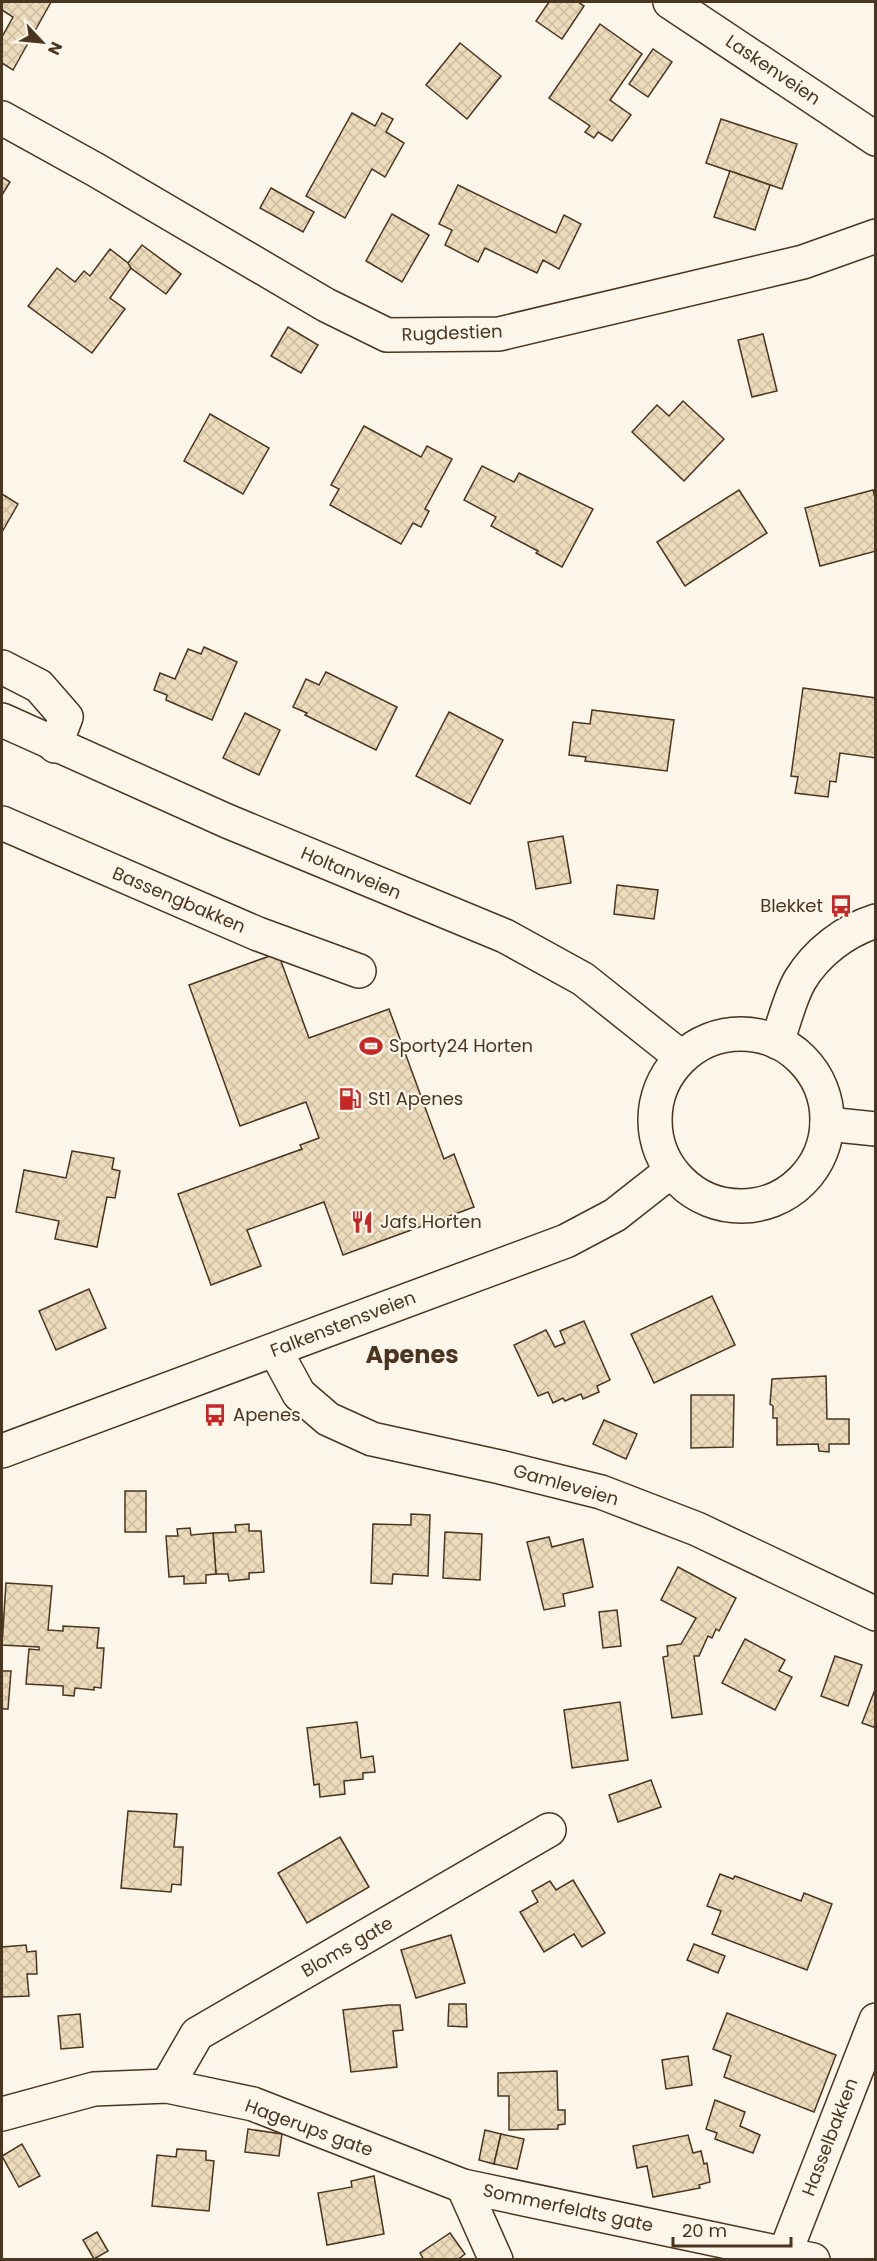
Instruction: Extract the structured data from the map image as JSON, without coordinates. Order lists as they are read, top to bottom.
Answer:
{
  "streets": {
    "street": [
      "Laskenveien",
      "Rugdestien",
      "Holtanveien",
      "Bassengbakken",
      "Falkenstensveien",
      "Gamleveien",
      "Bloms gate",
      "Hagerups gate",
      "Hasselbakken",
      "Sommerfeldts gate"
    ]
  },
  "crossings": [
    ["Holtanveien", "Falkenstensveien"],
    ["Falkenstensveien", "Gamleveien"],
    ["Bloms gate", "Hagerups gate"],
    ["Hagerups gate", "Sommerfeldts gate"],
    ["Hasselbakken", "Sommerfeldts gate"]
  ],
  "districts": ["Apenes"],
  "places": {
    "bus stop": ["Blekket", "Apenes"],
    "sports": ["Sporty24 Horten"],
    "fuel station": ["St1 Apenes"],
    "restaurant": ["Jafs Horten"]
  },
  "scale_bar": "20 m",
  "north": "bottom right"
}
